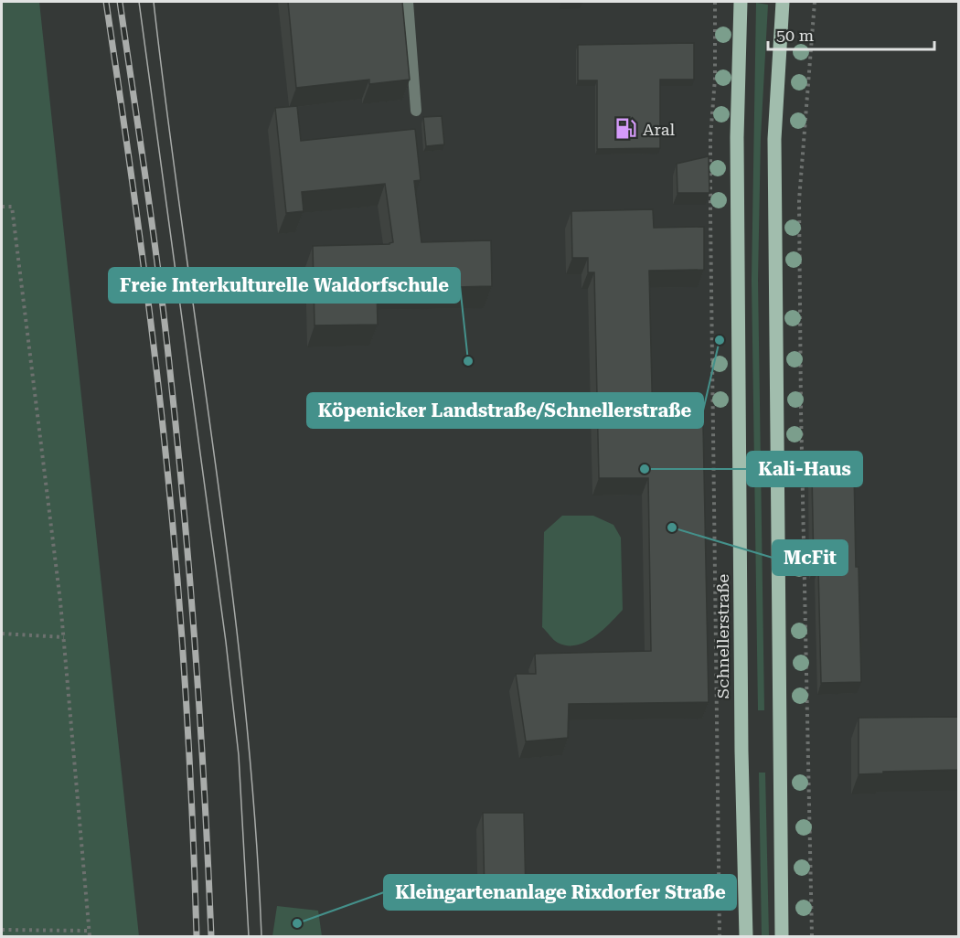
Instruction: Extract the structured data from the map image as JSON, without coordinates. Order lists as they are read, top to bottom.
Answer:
{
  "streets": {
    "main road": ["Schnellerstraße"]
  },
  "places": {
    "fuel station": ["Aral"],
    "other": [
      "Köpenicker Landstraße/Schnellerstraße",
      "Freie Interkulturelle Waldorfschule",
      "Kali-Haus",
      "McFit",
      "Kleingartenanlage Rixdorfer Straße"
    ]
  },
  "scale_bar": "50 m"
}
